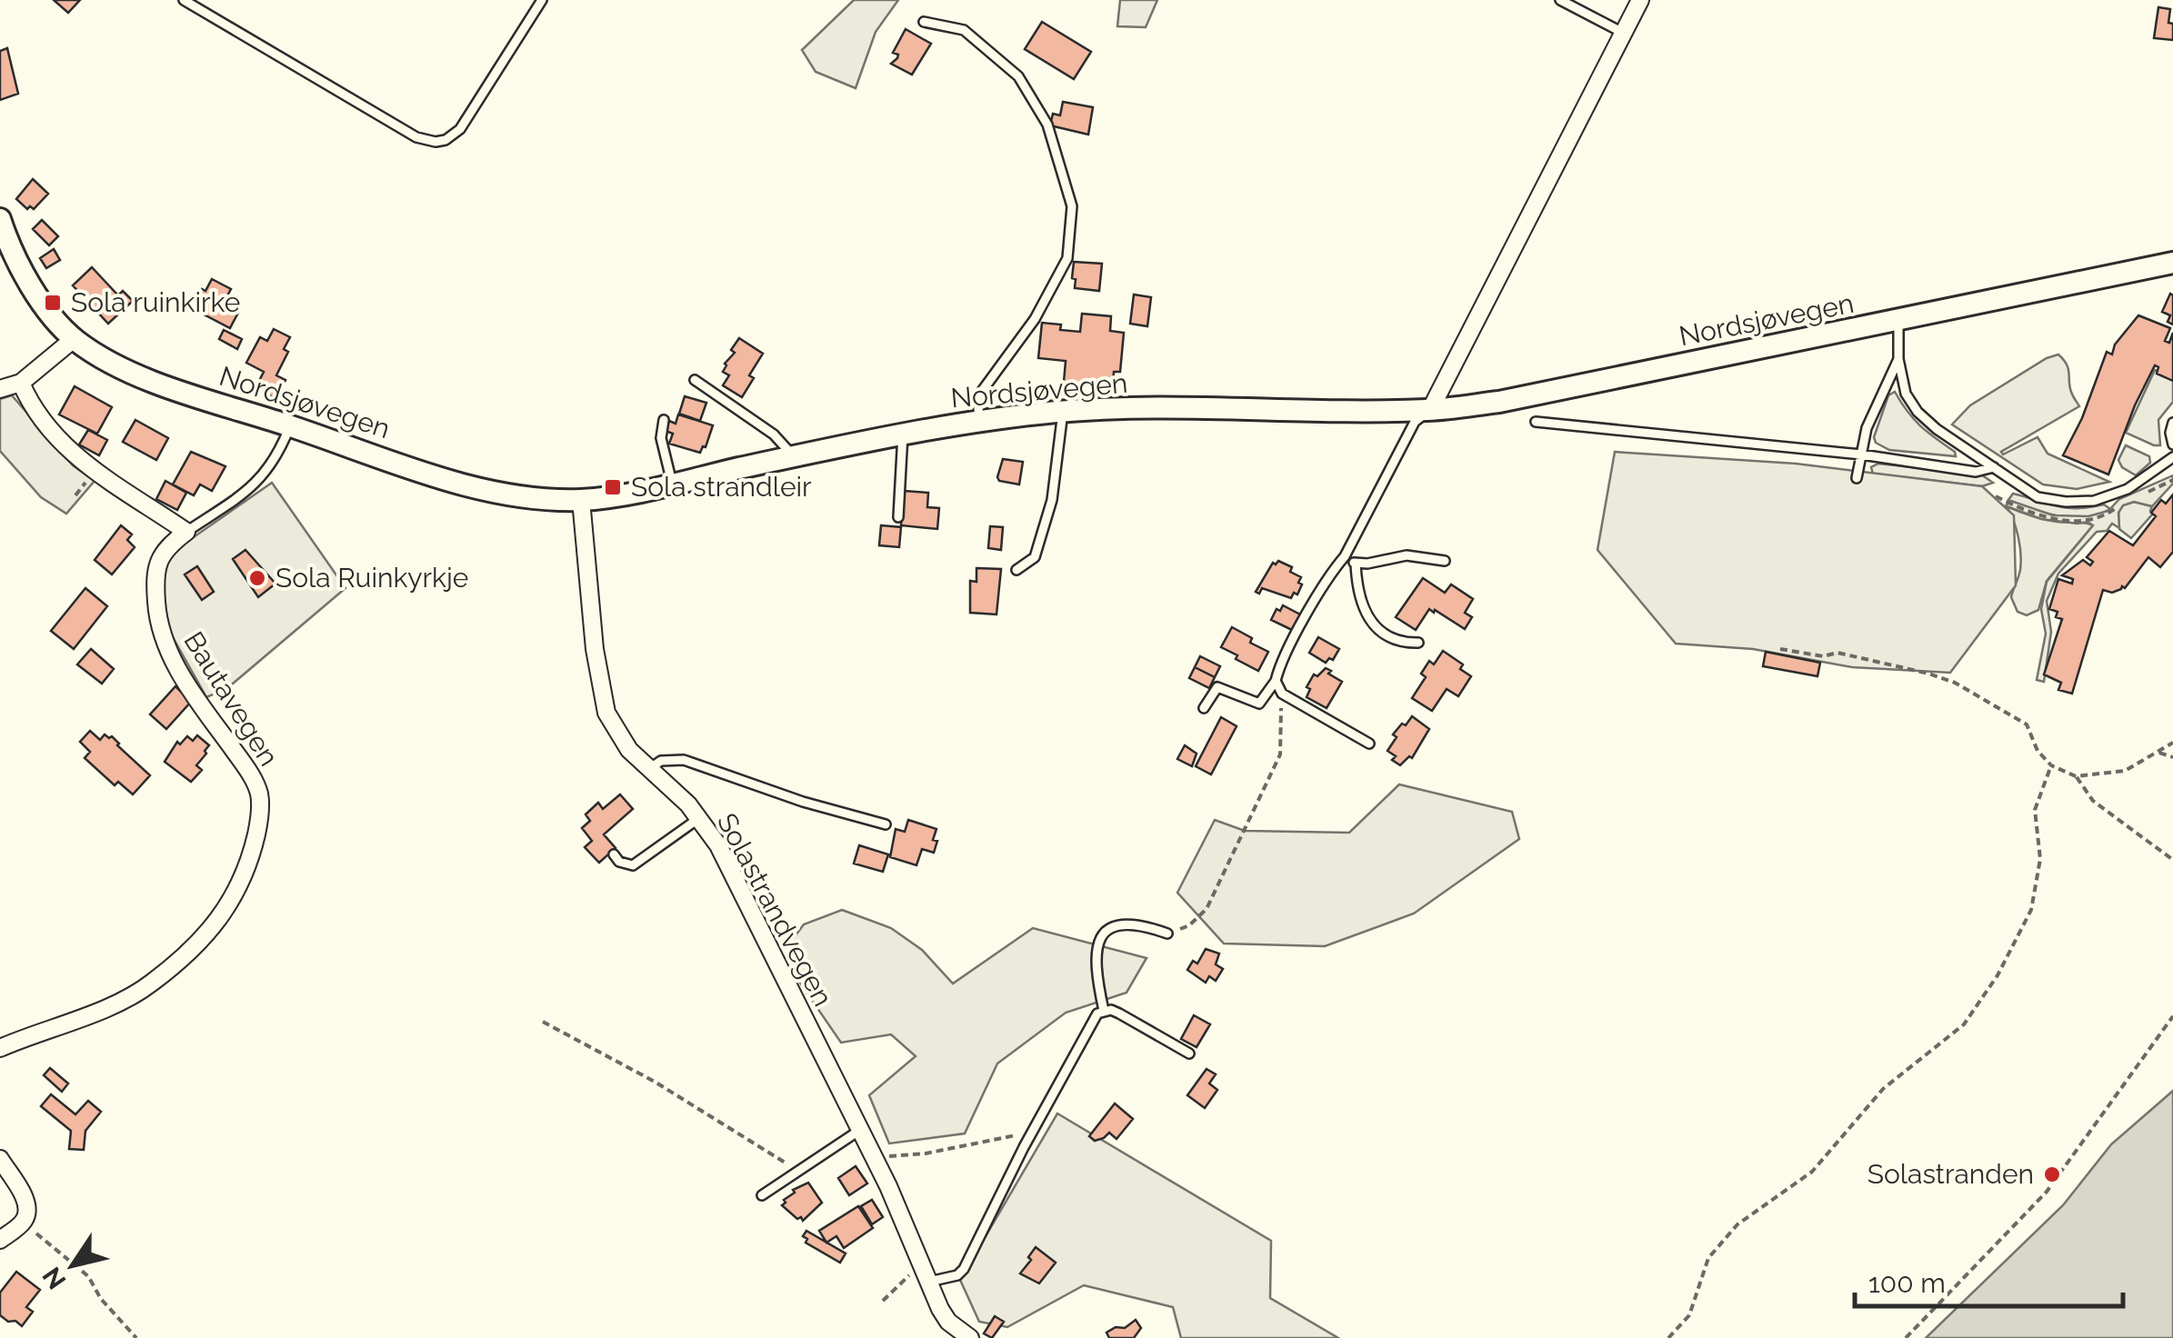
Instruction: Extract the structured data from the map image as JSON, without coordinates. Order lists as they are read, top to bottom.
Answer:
{
  "streets": {
    "street": ["Nordsjøvegen", "Bautavegen", "Solastrandvegen"]
  },
  "crossings": [
    ["Nordsjøvegen", "Solastrandvegen"]
  ],
  "places": {
    "transit": ["Sola ruinkirke", "Sola strandleir"],
    "other": ["Sola Ruinkyrkje", "Solastranden"]
  },
  "scale_bar": "100 m",
  "north": "bottom left"
}
